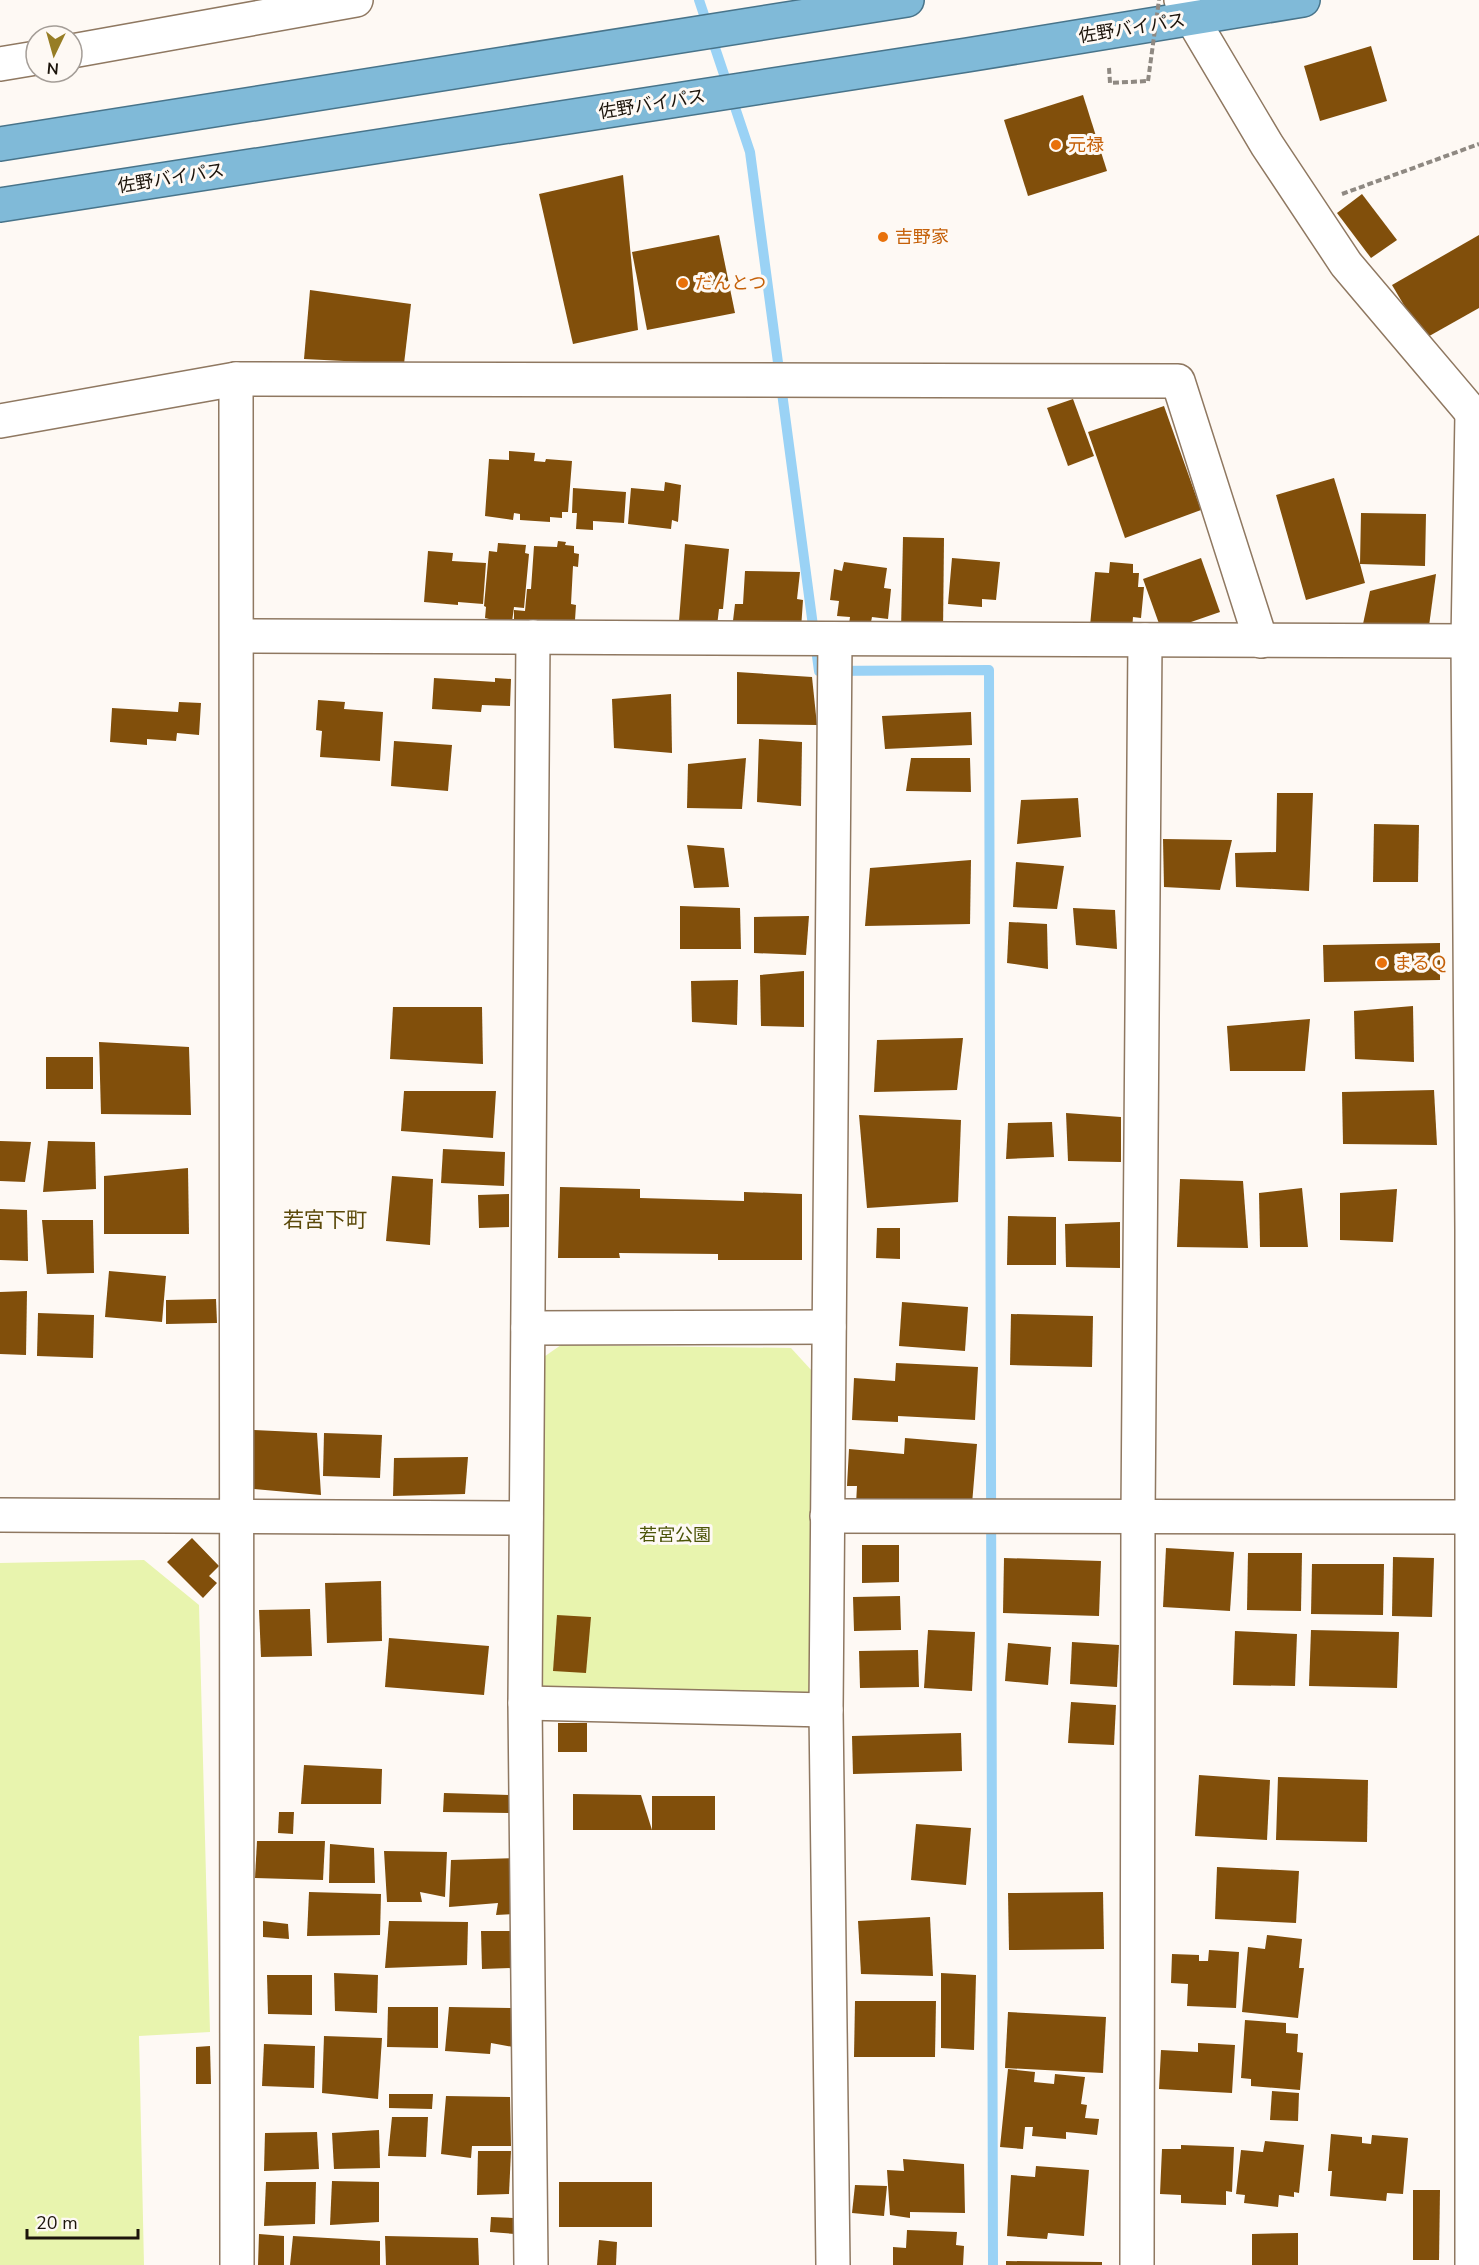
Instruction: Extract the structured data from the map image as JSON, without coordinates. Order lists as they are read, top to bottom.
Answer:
{
  "streets": {
    "highway": ["佐野バイパス"]
  },
  "districts": ["若宮下町"],
  "parks": ["若宮公園"],
  "places": [
    "元禄",
    "吉野家",
    "だんとつ",
    "まるＱ"
  ],
  "scale_bar": "20 m",
  "north": "bottom"
}
